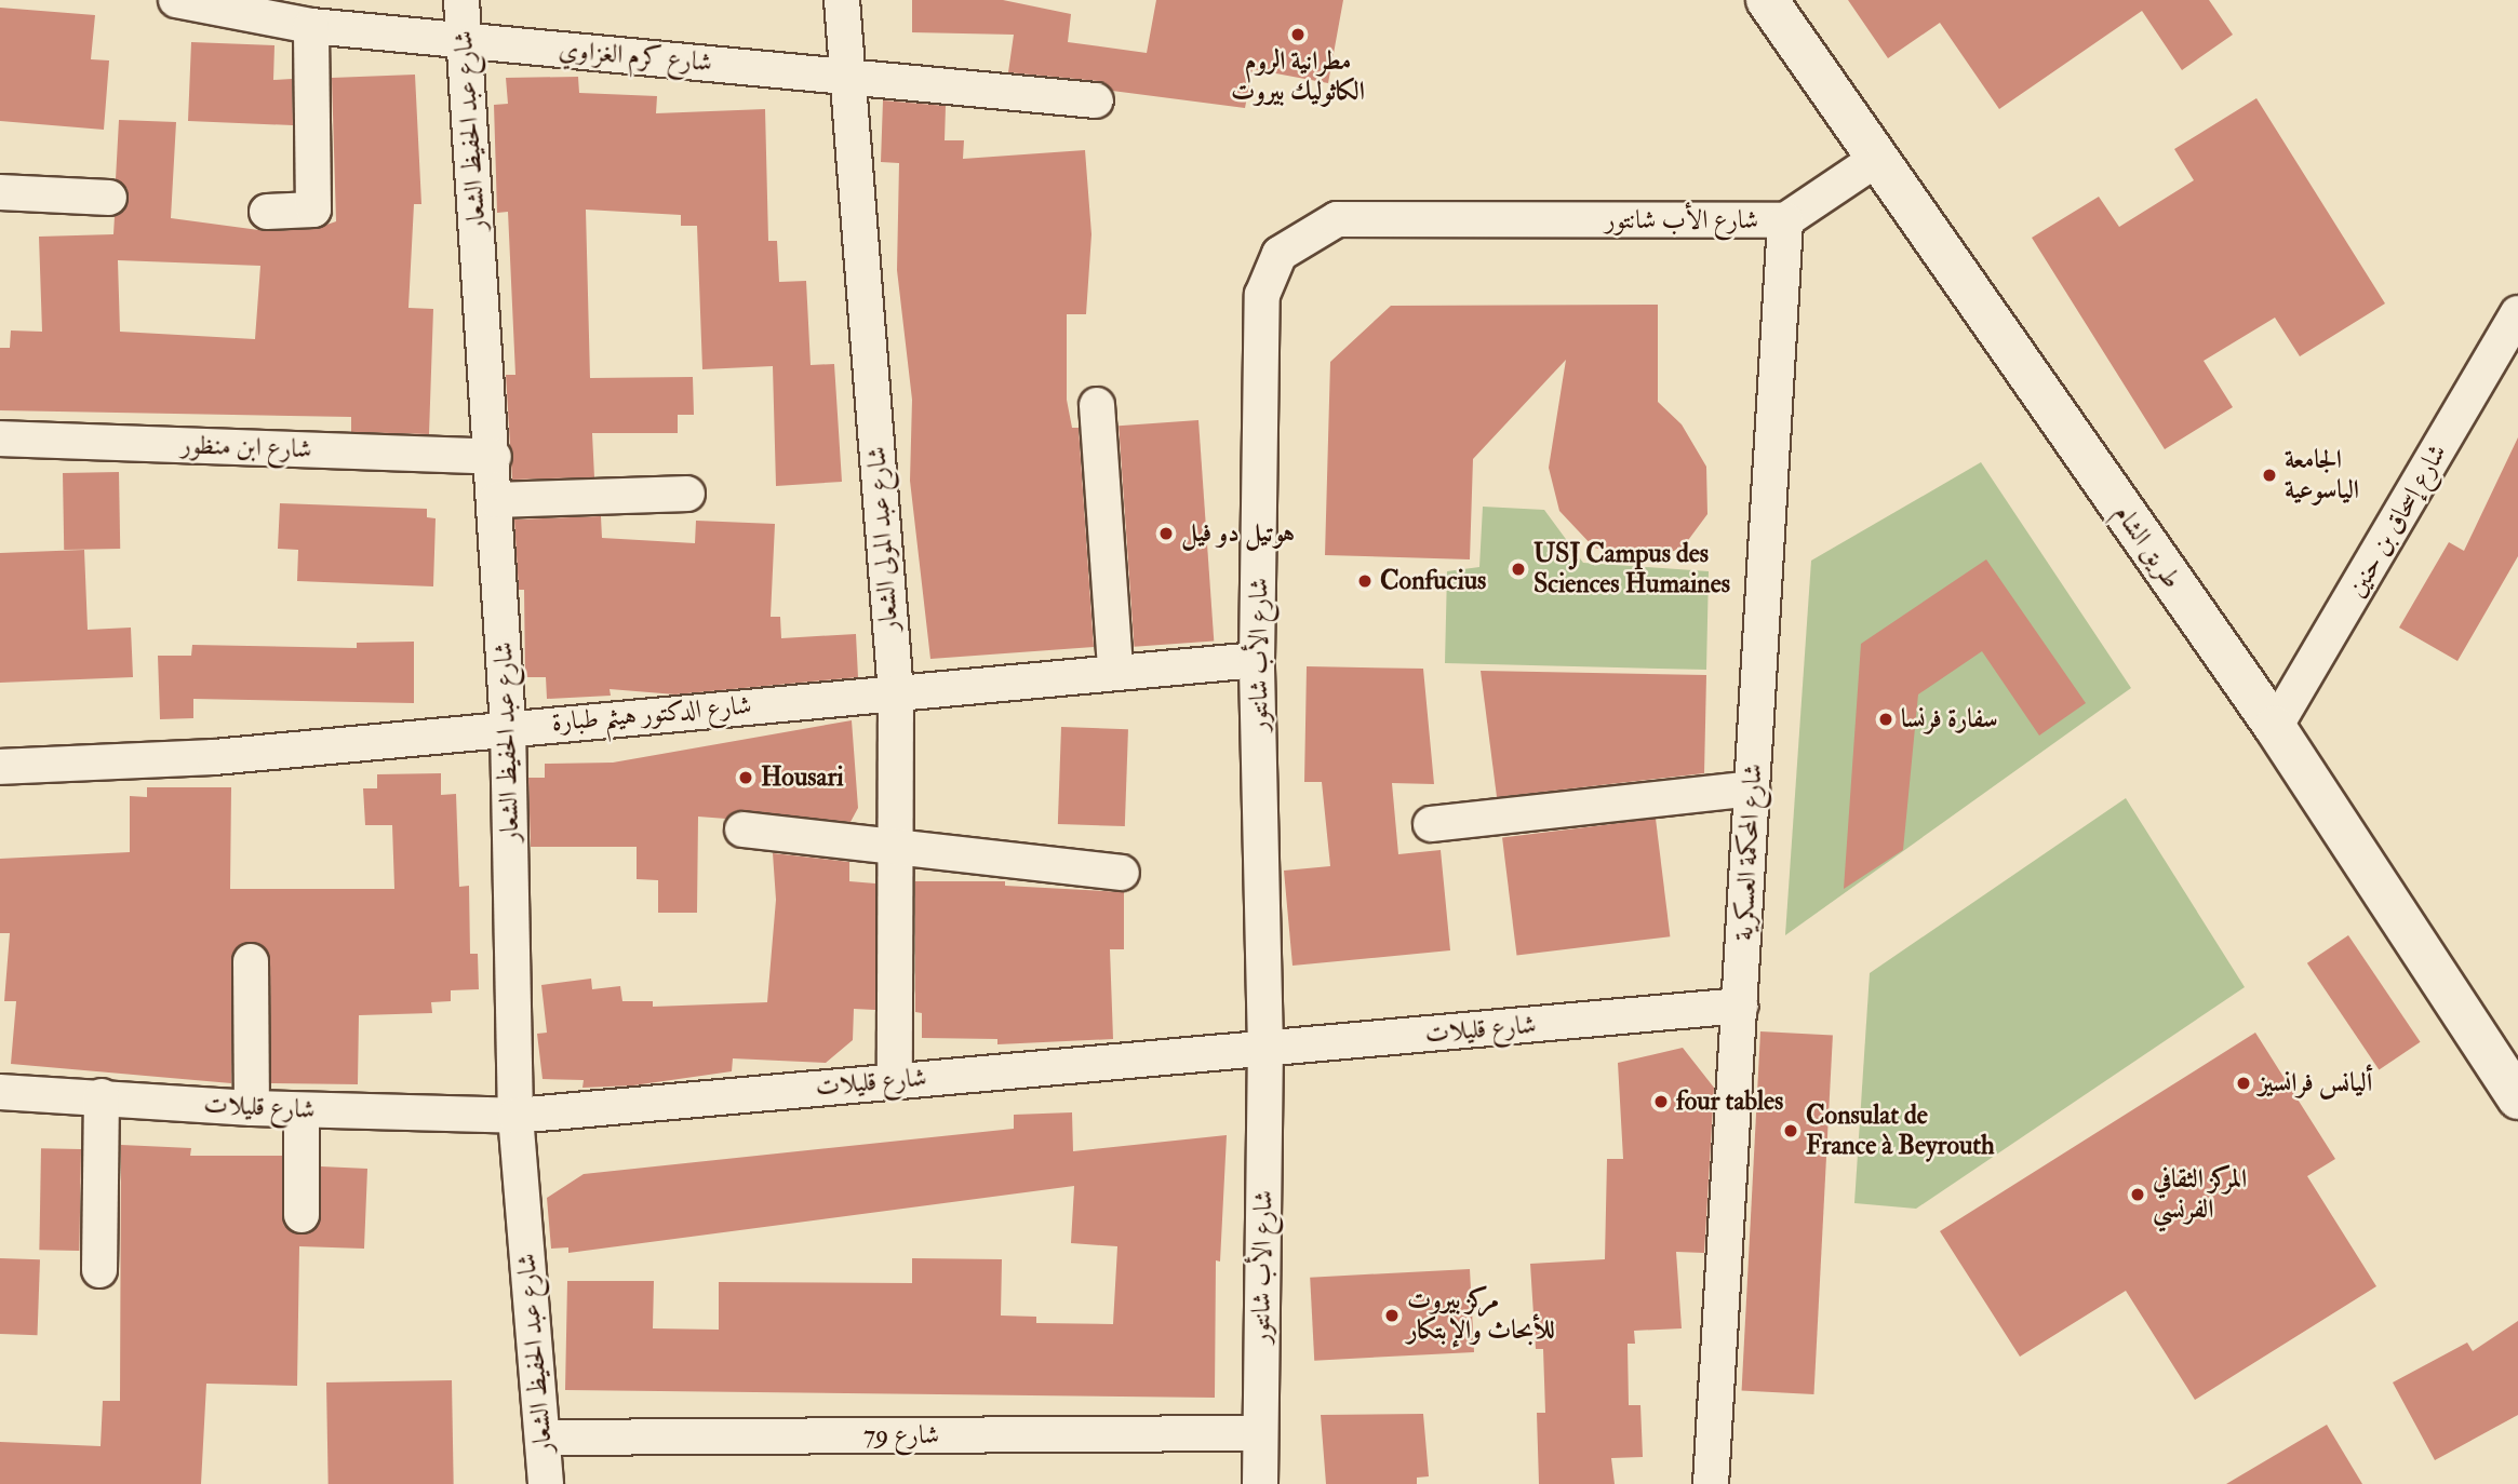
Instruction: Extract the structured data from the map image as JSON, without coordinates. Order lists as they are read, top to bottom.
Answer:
{
  "streets": {
    "street": [
      "شارع كرم الغزاوي",
      "شارع عبد الحفيظ الشعار",
      "شارع الأب شانتور",
      "شارع ابن منظور",
      "شارع إسحاق بن حنين",
      "شارع عبد المولى الشعار",
      "طريق الشام",
      "شارع الدكتور هيثم طبارة",
      "شارع المحكمة العسكرية",
      "شارع قليلات",
      "شارع 79"
    ]
  },
  "crossings": [
    ["شارع كرم الغزاوي", "شارع عبد الحفيظ الشعار"],
    ["شارع كرم الغزاوي", "شارع عبد المولى الشعار"],
    ["شارع عبد الحفيظ الشعار", "شارع ابن منظور"],
    ["شارع عبد الحفيظ الشعار", "شارع الدكتور هيثم طبارة"],
    ["شارع عبد الحفيظ الشعار", "شارع قليلات"],
    ["شارع عبد الحفيظ الشعار", "شارع 79"],
    ["شارع الأب شانتور", "شارع الدكتور هيثم طبارة"],
    ["شارع الأب شانتور", "شارع المحكمة العسكرية"],
    ["شارع الأب شانتور", "شارع قليلات"],
    ["شارع الأب شانتور", "شارع 79"],
    ["شارع إسحاق بن حنين", "طريق الشام"],
    ["شارع عبد المولى الشعار", "شارع الدكتور هيثم طبارة"],
    ["شارع عبد المولى الشعار", "شارع قليلات"],
    ["شارع المحكمة العسكرية", "شارع قليلات"]
  ],
  "places": [
    "مطرانية الروم الكاثوليك بيروت",
    "الجامعة الياسوعية",
    "هوتيل دو فيل",
    "USJ Campus des Sciences Humaines",
    "Confucius",
    "سفارة فرنسا",
    "Housari",
    "أليانس فرانسيز",
    "four tables",
    "Consulat de France à Beyrouth",
    "المركز الثقافي الفرنسي",
    "مركز بيروت للأبحاث والإبتكار"
  ]
}
